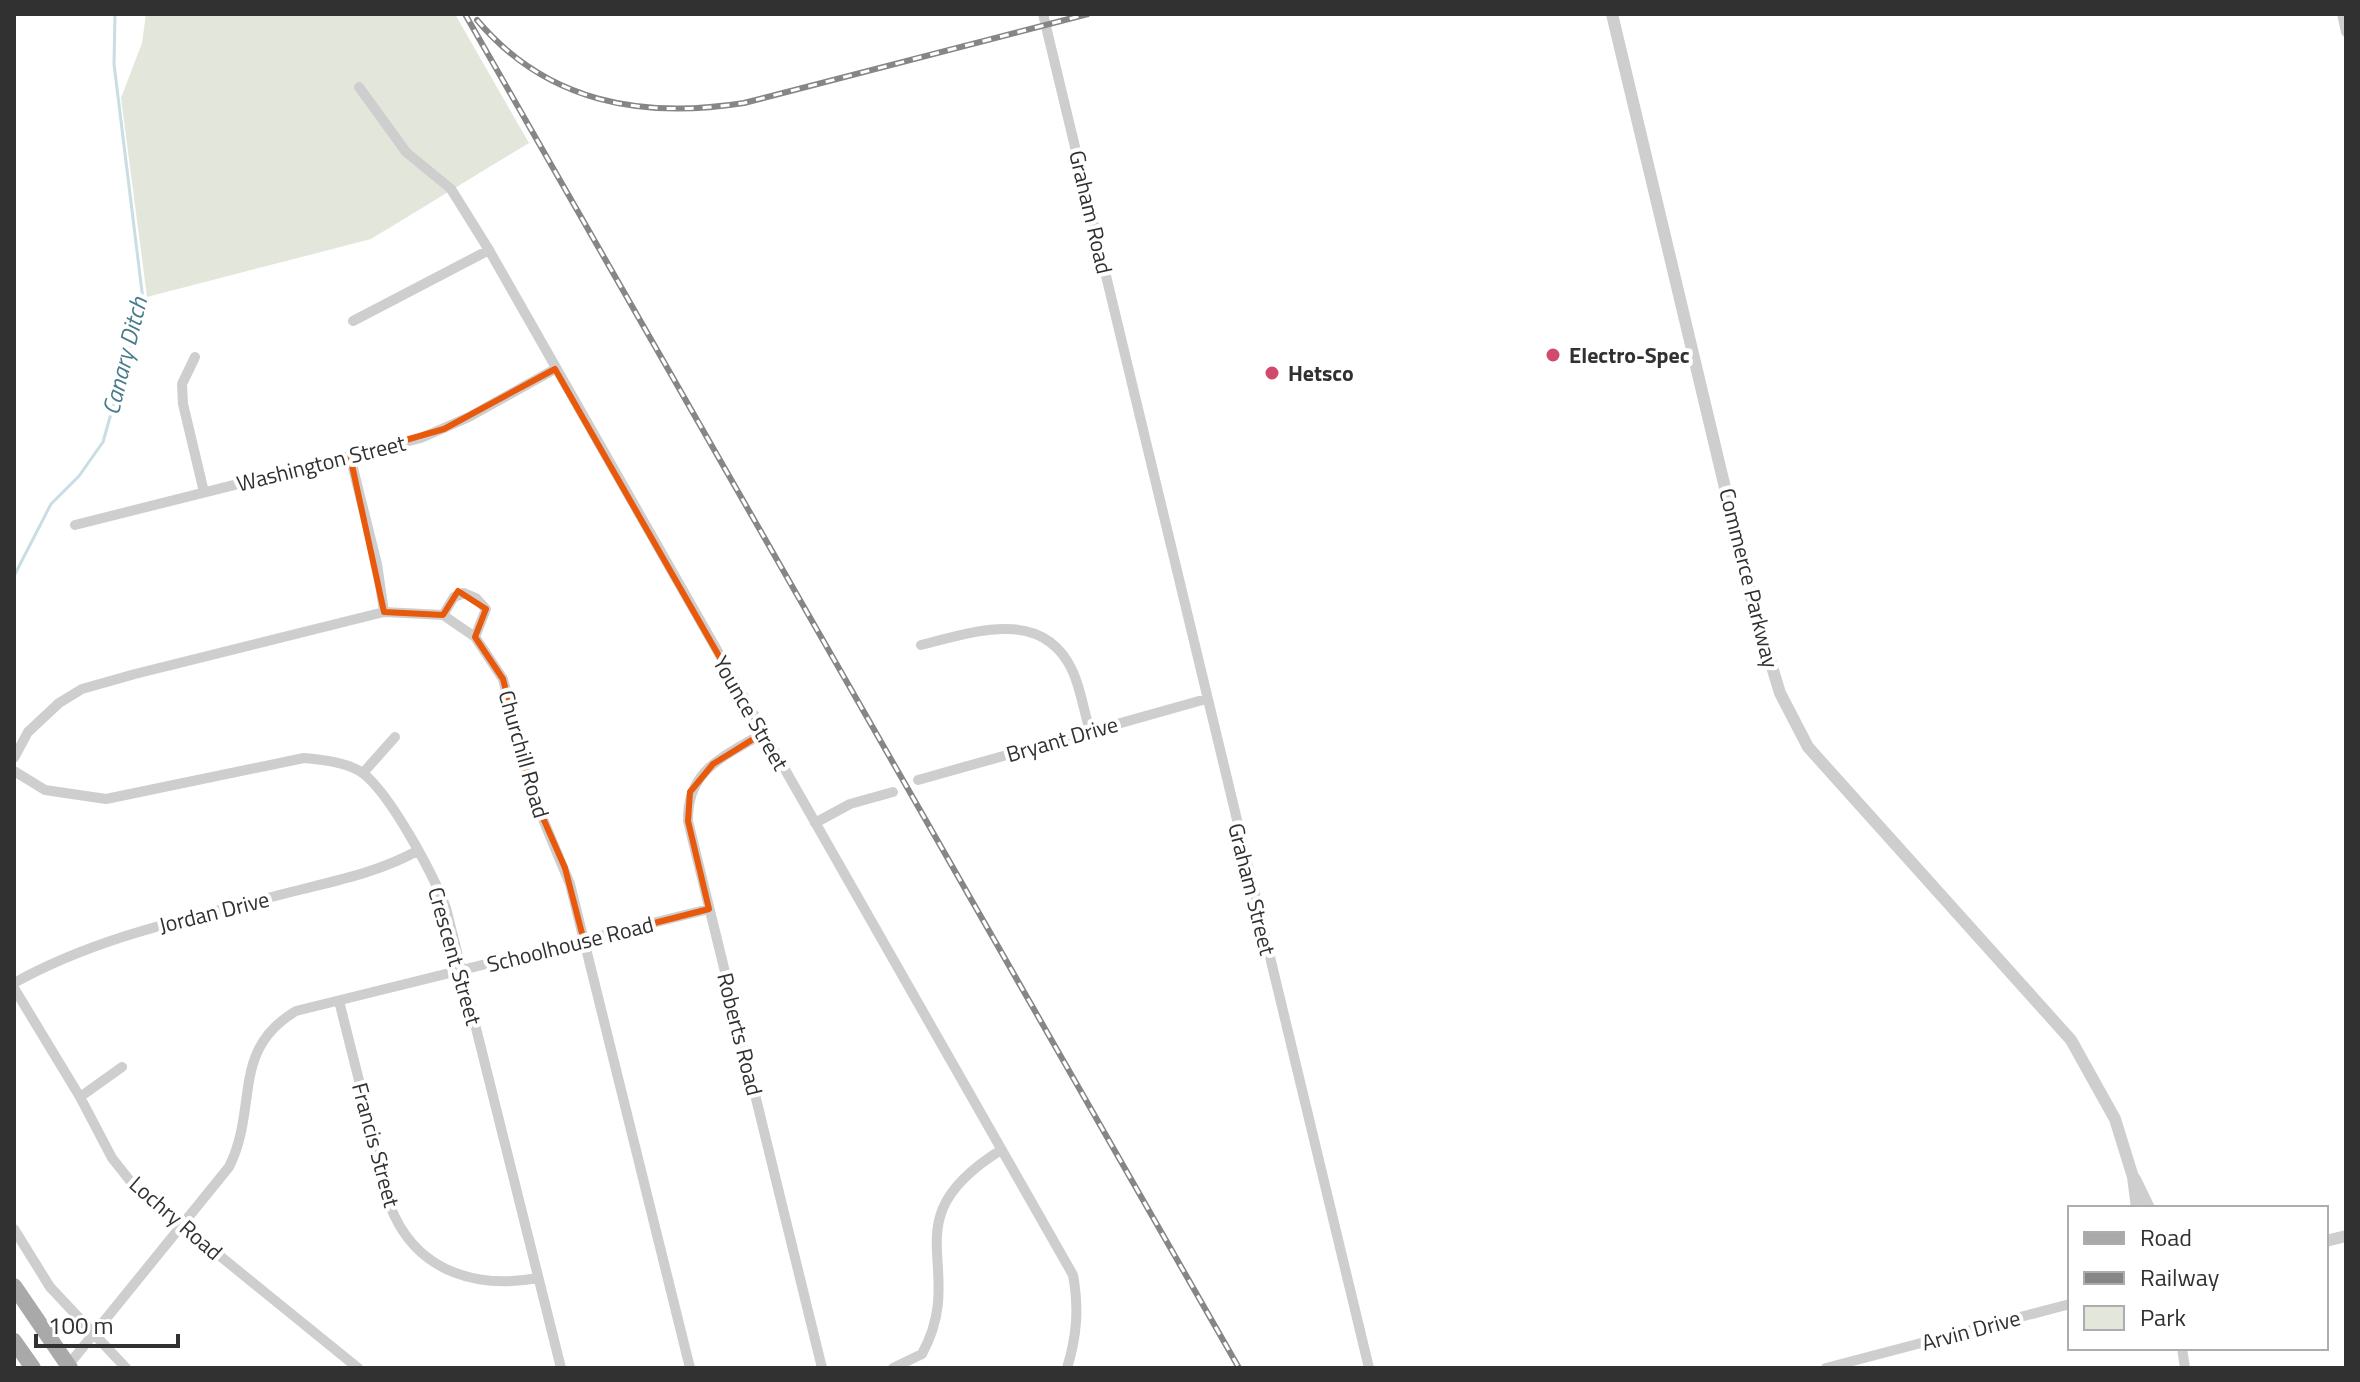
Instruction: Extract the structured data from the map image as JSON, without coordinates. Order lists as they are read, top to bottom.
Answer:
{
  "streets": {
    "street": [
      "Graham Road",
      "Washington Street",
      "Commerce Parkway",
      "Younce Street",
      "Bryant Drive",
      "Churchill Road",
      "Graham Street",
      "Jordan Drive",
      "Schoolhouse Road",
      "Crescent Street",
      "Roberts Road",
      "Francis Street",
      "Lochry Road",
      "Arvin Drive"
    ]
  },
  "crossings": [
    ["Graham Road", "Graham Street"],
    ["Washington Street", "Younce Street"],
    ["Younce Street", "Roberts Road"],
    ["Bryant Drive", "Graham Street"],
    ["Churchill Road", "Schoolhouse Road"],
    ["Jordan Drive", "Crescent Street"],
    ["Jordan Drive", "Lochry Road"],
    ["Schoolhouse Road", "Crescent Street"],
    ["Schoolhouse Road", "Roberts Road"],
    ["Schoolhouse Road", "Francis Street"],
    ["Schoolhouse Road", "Lochry Road"],
    ["Crescent Street", "Francis Street"]
  ],
  "water": ["Canary Ditch"],
  "places": ["Electro-Spec", "Hetsco"],
  "legend": ["Road", "Railway", "Park"],
  "scale_bar": "100 m"
}
